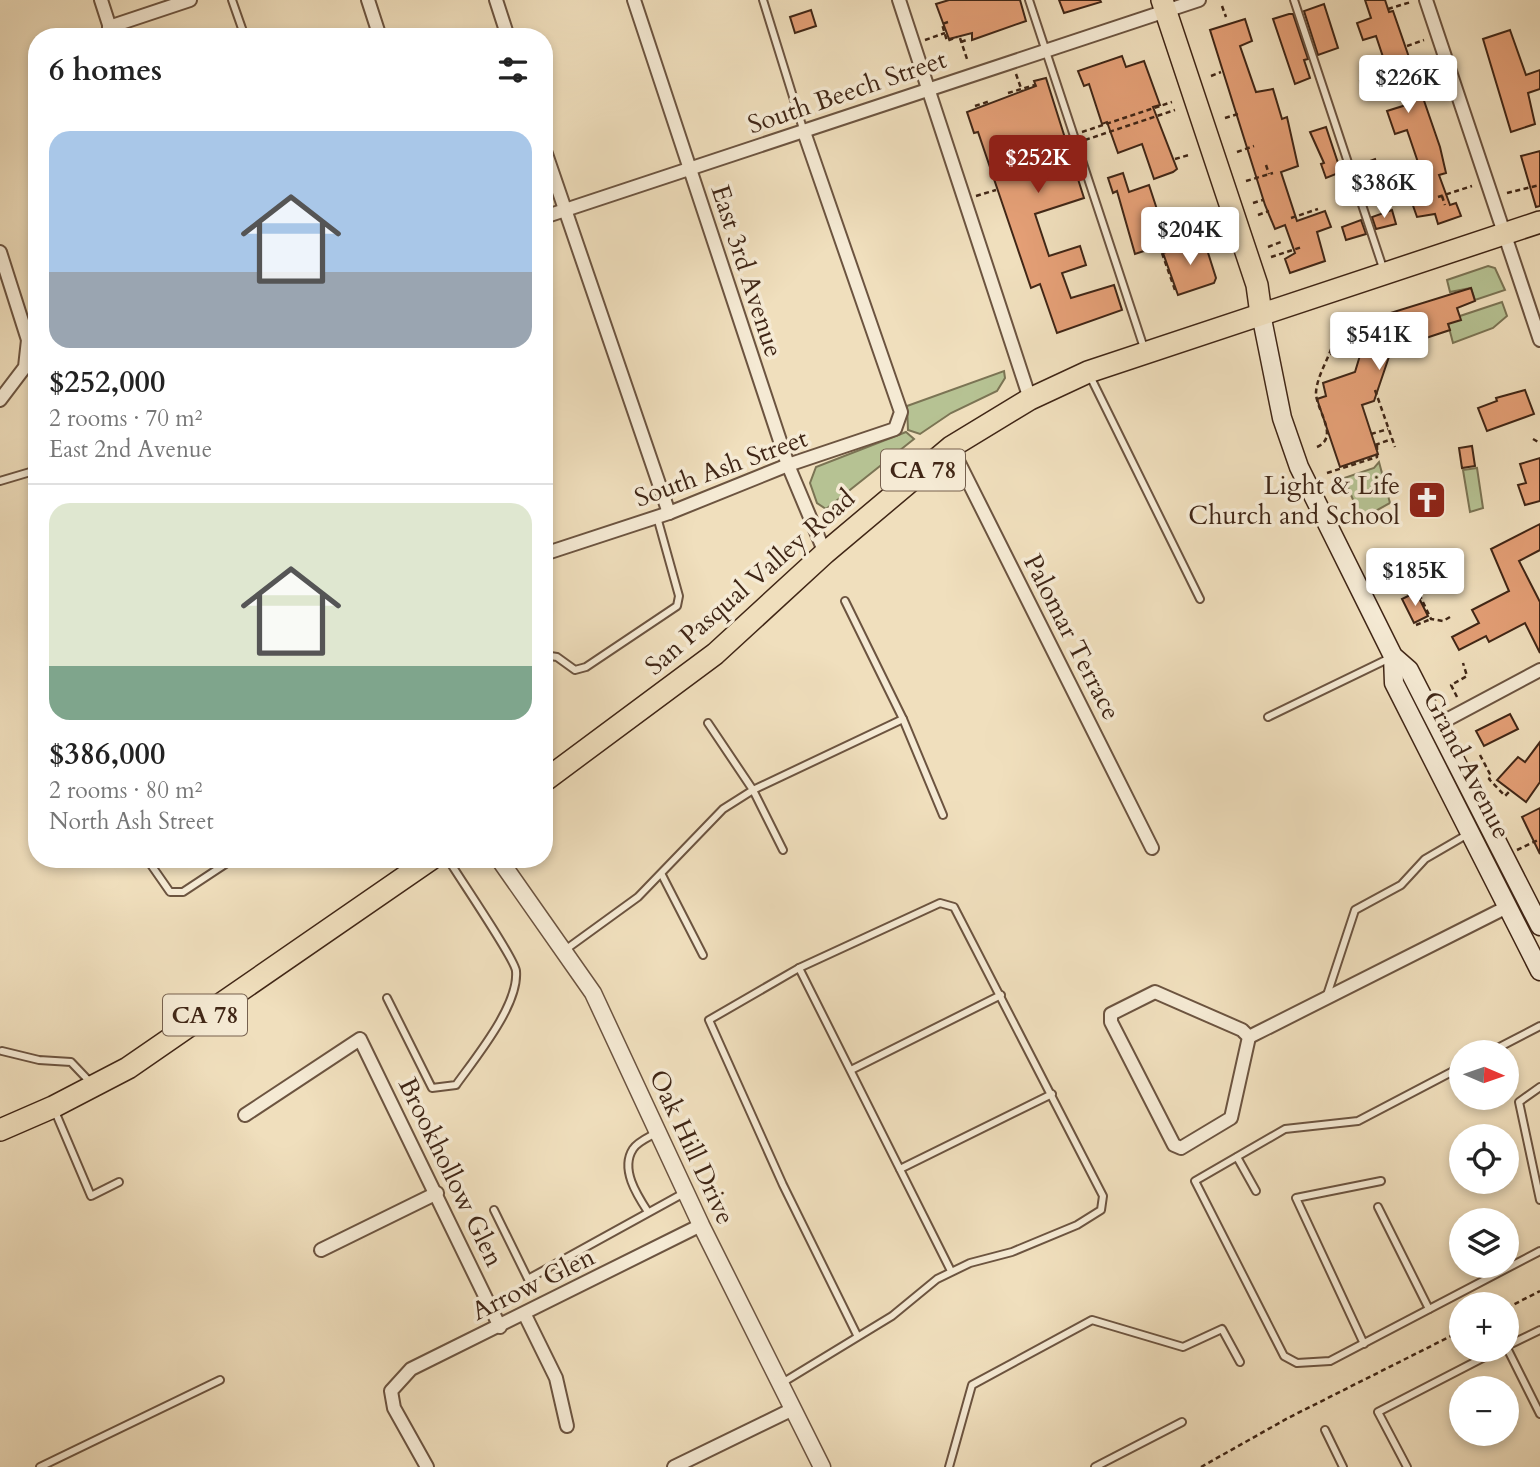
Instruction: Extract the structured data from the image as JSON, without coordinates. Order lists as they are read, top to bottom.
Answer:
{
  "streets": {
    "main road": ["CA 78", "San Pasqual Valley Road", "Grand Avenue"],
    "street": [
      "South Beech Street",
      "East 3rd Avenue",
      "South Ash Street",
      "Palomar Terrace",
      "Oak Hill Drive",
      "Brookhollow Glen",
      "Arrow Glen"
    ]
  },
  "crossings": [
    ["South Beech Street", "East 3rd Avenue"],
    ["South Beech Street", "South Ash Street"],
    ["South Beech Street", "Grand Avenue"],
    ["East 3rd Avenue", "South Ash Street"],
    ["East 3rd Avenue", "San Pasqual Valley Road"],
    ["CA 78", "San Pasqual Valley Road"],
    ["CA 78", "Grand Avenue"],
    ["San Pasqual Valley Road", "Palomar Terrace"],
    ["San Pasqual Valley Road", "Grand Avenue"],
    ["Oak Hill Drive", "Arrow Glen"],
    ["Brookhollow Glen", "Arrow Glen"]
  ],
  "places": {
    "church": ["Light & Life Church and School"]
  },
  "north": "right",
  "page": {
    "heading": "6 homes",
    "price": [
      "$226K",
      "$252K",
      "$386K",
      "$204K",
      "$541K",
      "$185K"
    ],
    "list": [
      {
        "name": "$252,000",
        "note": "2 rooms · 70 m² · East 2nd Avenue"
      },
      {
        "name": "$386,000",
        "note": "2 rooms · 80 m² · North Ash Street"
      }
    ],
    "map_buttons": ["+", "−"]
  }
}
